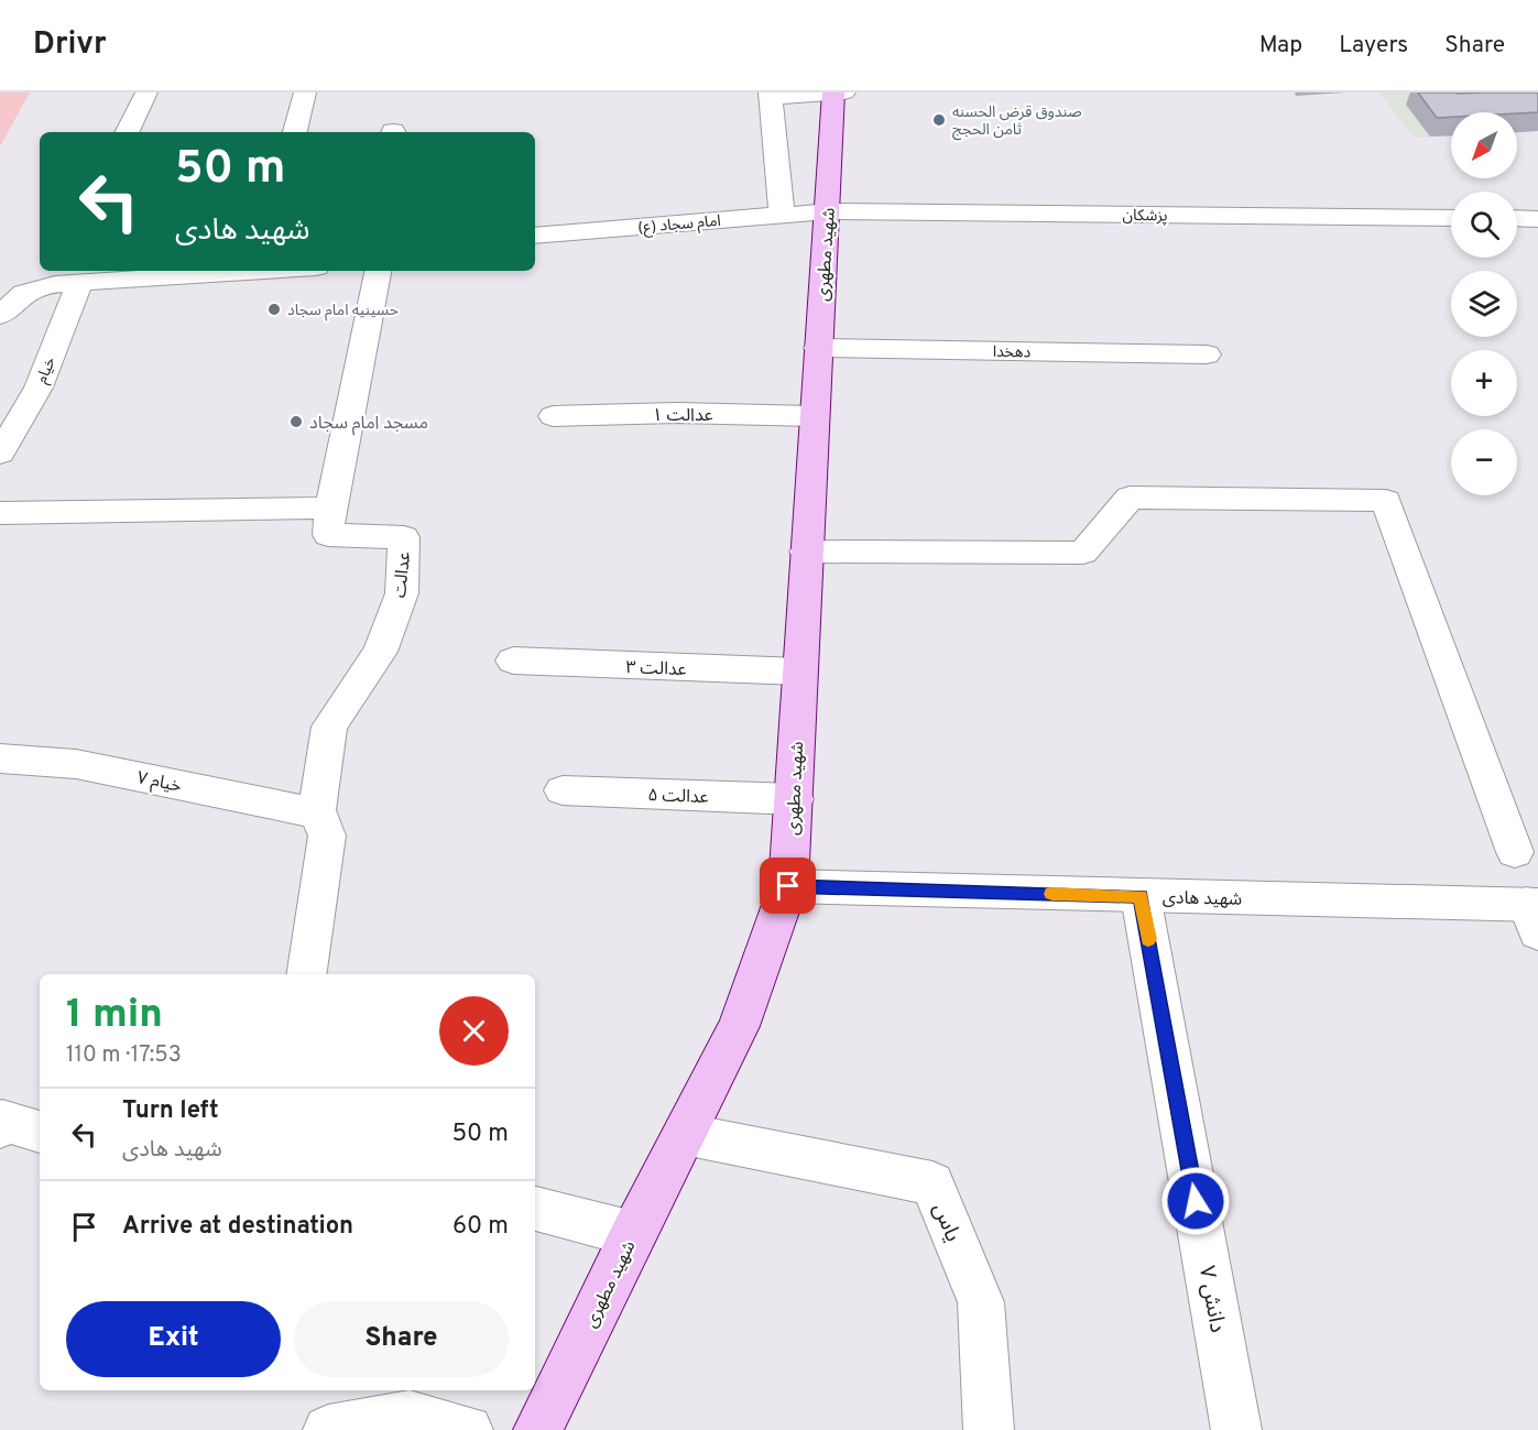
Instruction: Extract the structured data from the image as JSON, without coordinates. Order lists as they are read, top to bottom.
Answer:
{
  "streets": {
    "main road": ["شهید مطهری"],
    "street": [
      "پزشکان",
      "امام سجاد (ع)",
      "دهخدا",
      "خیام",
      "عدالت ۱",
      "عدالت",
      "عدالت ۳",
      "خیام ۷",
      "عدالت ۵",
      "شهید هادی",
      "یاس",
      "دانش ۷"
    ]
  },
  "crossings": [
    ["پزشکان", "امام سجاد (ع)"],
    ["پزشکان", "شهید مطهری"],
    ["امام سجاد (ع)", "شهید مطهری"],
    ["شهید مطهری", "دهخدا"],
    ["شهید مطهری", "عدالت ۱"],
    ["شهید مطهری", "عدالت ۳"],
    ["شهید مطهری", "عدالت ۵"],
    ["شهید مطهری", "شهید هادی"],
    ["شهید مطهری", "یاس"],
    ["عدالت", "خیام ۷"],
    ["شهید هادی", "دانش ۷"]
  ],
  "places": ["صندوق قرض الحسنه ثامن الحجج", "حسینیه امام سجاد", "مسجد امام سجاد"],
  "north": "bottom left",
  "page": {
    "header": "Drivr",
    "nav": ["Map", "Layers", "Share"],
    "map_buttons": ["+", "−"],
    "turn": ["50 m", "شهید هادی"],
    "heading": ["1 min", "110 m · 17:53"],
    "list": [
      {
        "name": "Turn left",
        "note": "شهید هادی",
        "value": "50 m"
      },
      {
        "name": "Arrive at destination",
        "value": "60 m"
      }
    ],
    "buttons": ["Exit", "Share"]
  }
}
